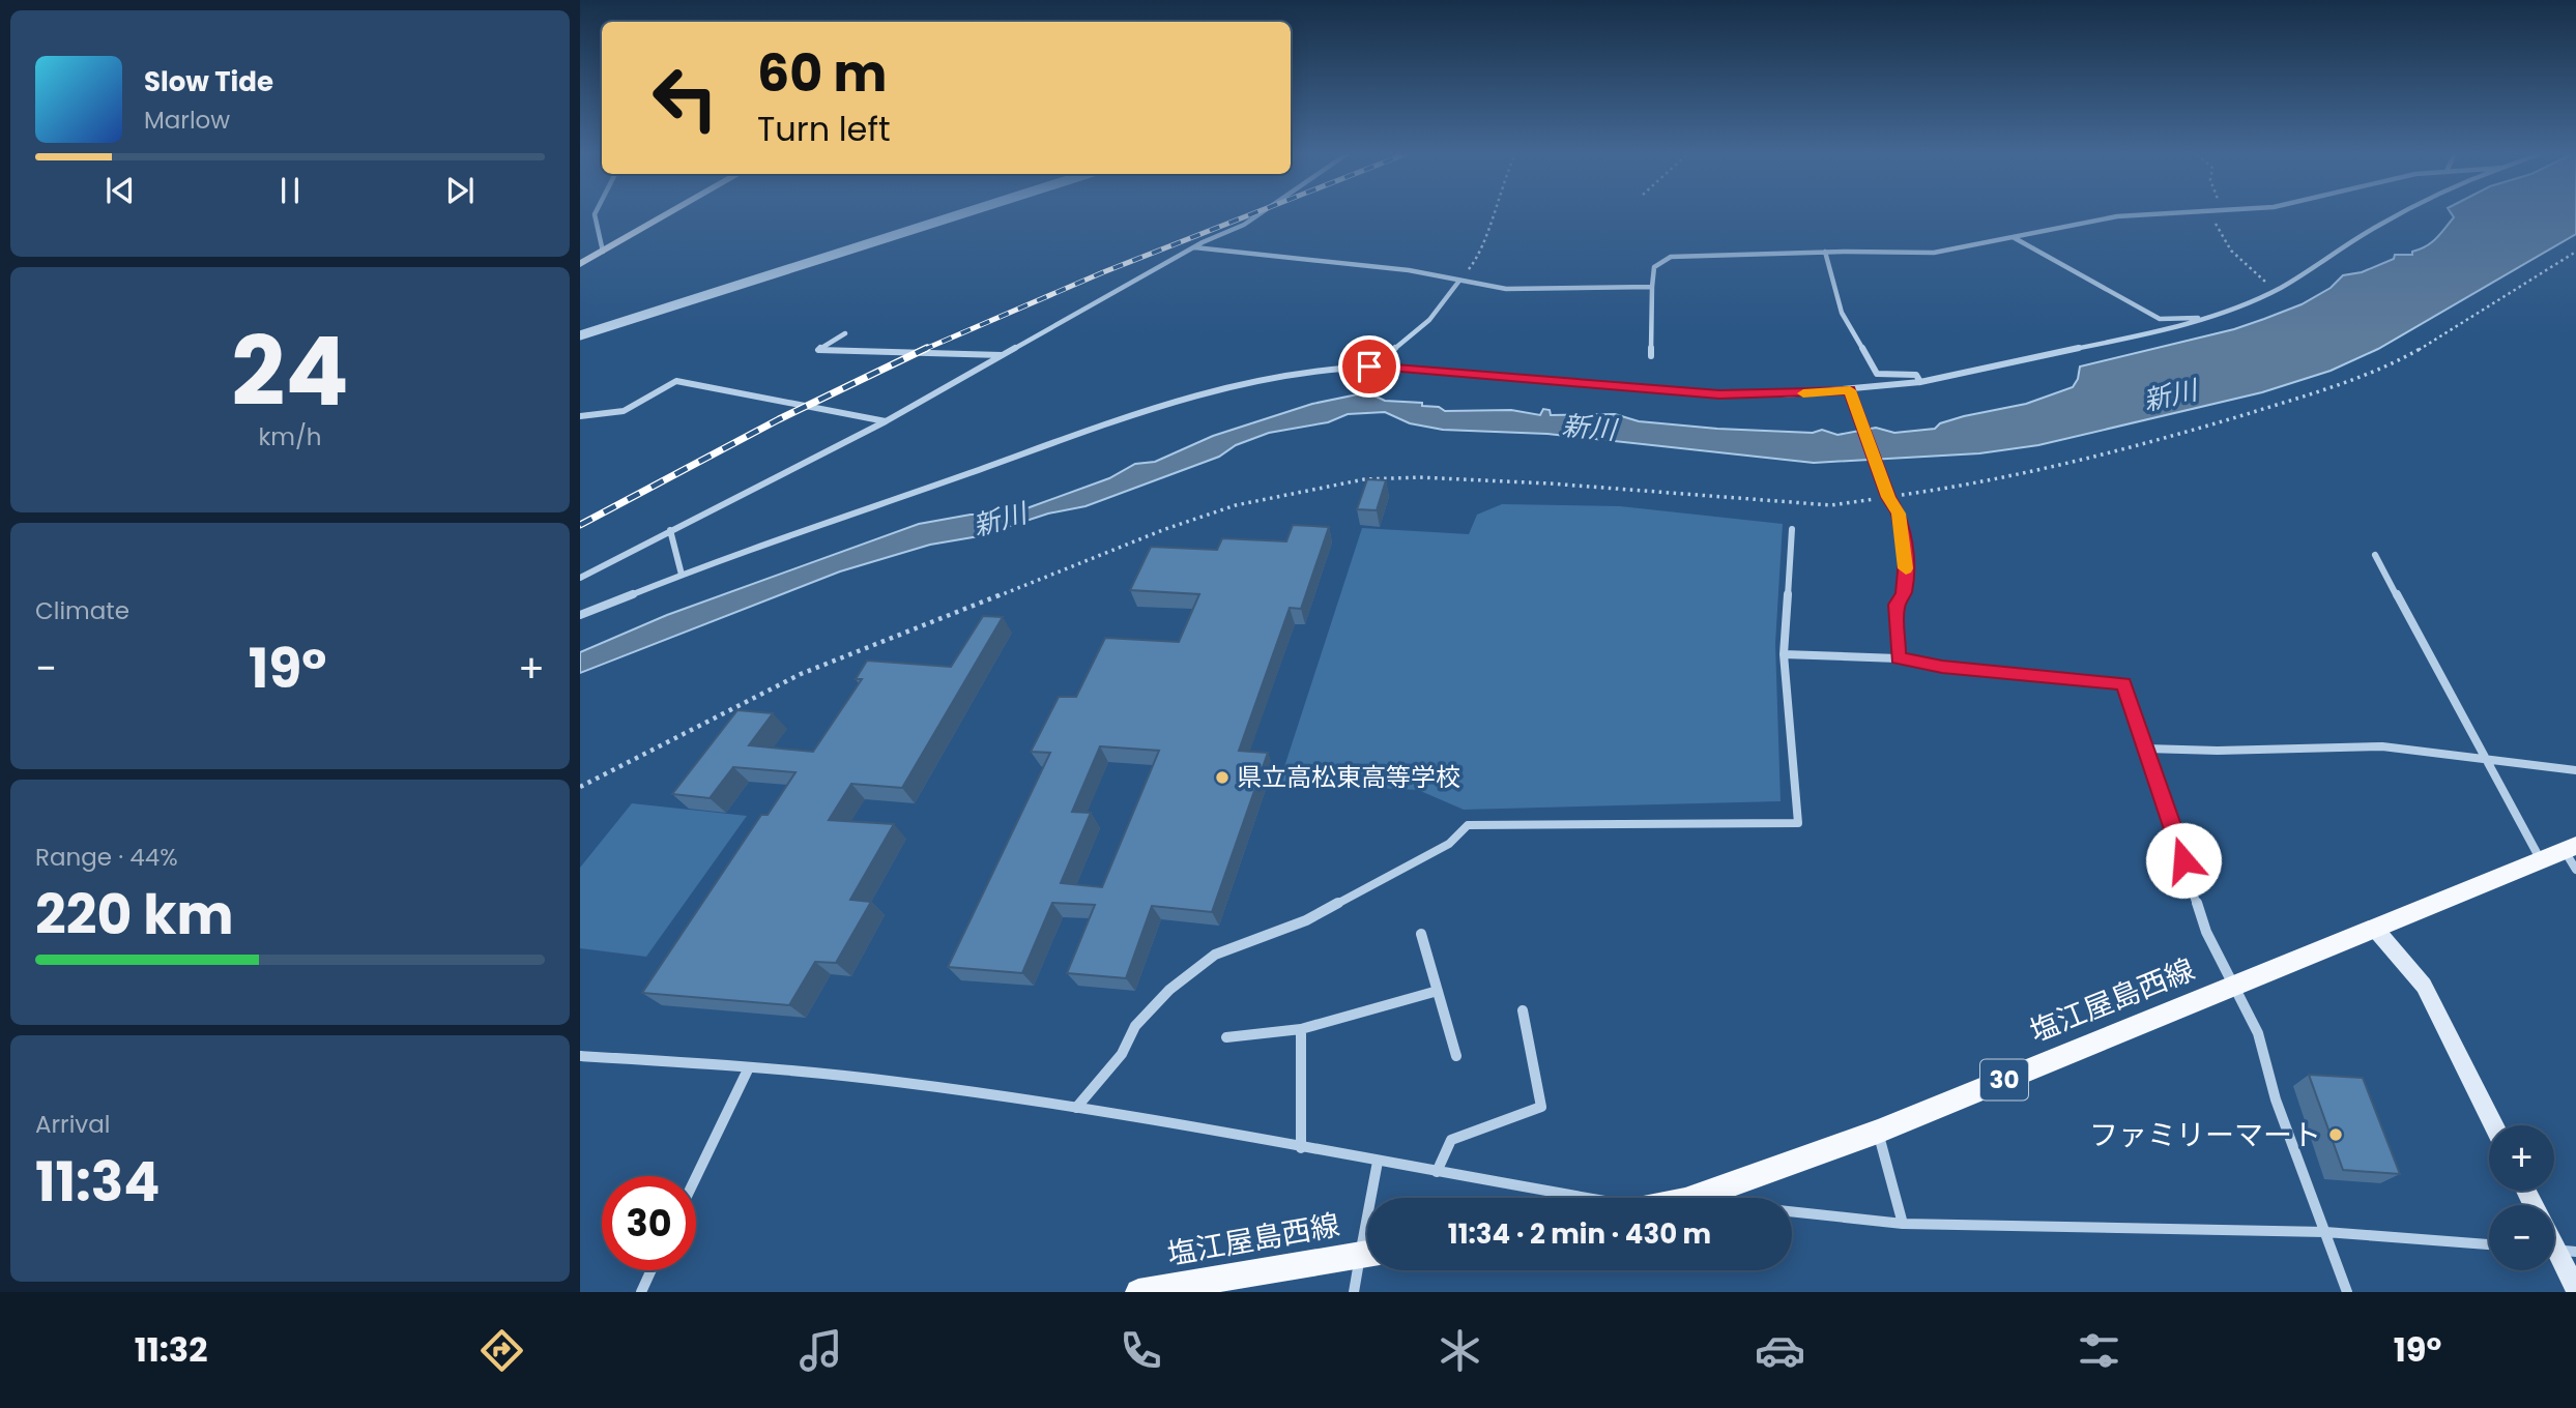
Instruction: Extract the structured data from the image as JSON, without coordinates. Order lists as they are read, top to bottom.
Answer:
{
  "streets": {
    "main road": ["塩江屋島西線", "30"]
  },
  "water": ["新川"],
  "places": ["県立高松東高等学校", "ファミリーマート"],
  "page": {
    "turn": ["60 m", "Turn left"],
    "song": ["Slow Tide", "Marlow"],
    "tile": [
      ["24", "km/h"],
      "Climate",
      ["Range · 44%", "220 km"],
      ["Arrival", "11:34"]
    ],
    "heat": ["−", "19°", "+"],
    "map_buttons": ["+", "−"],
    "limit": "30",
    "trip": "11:34 · 2 min · 430 m",
    "tabs": ["11:32", "19°"]
  }
}
